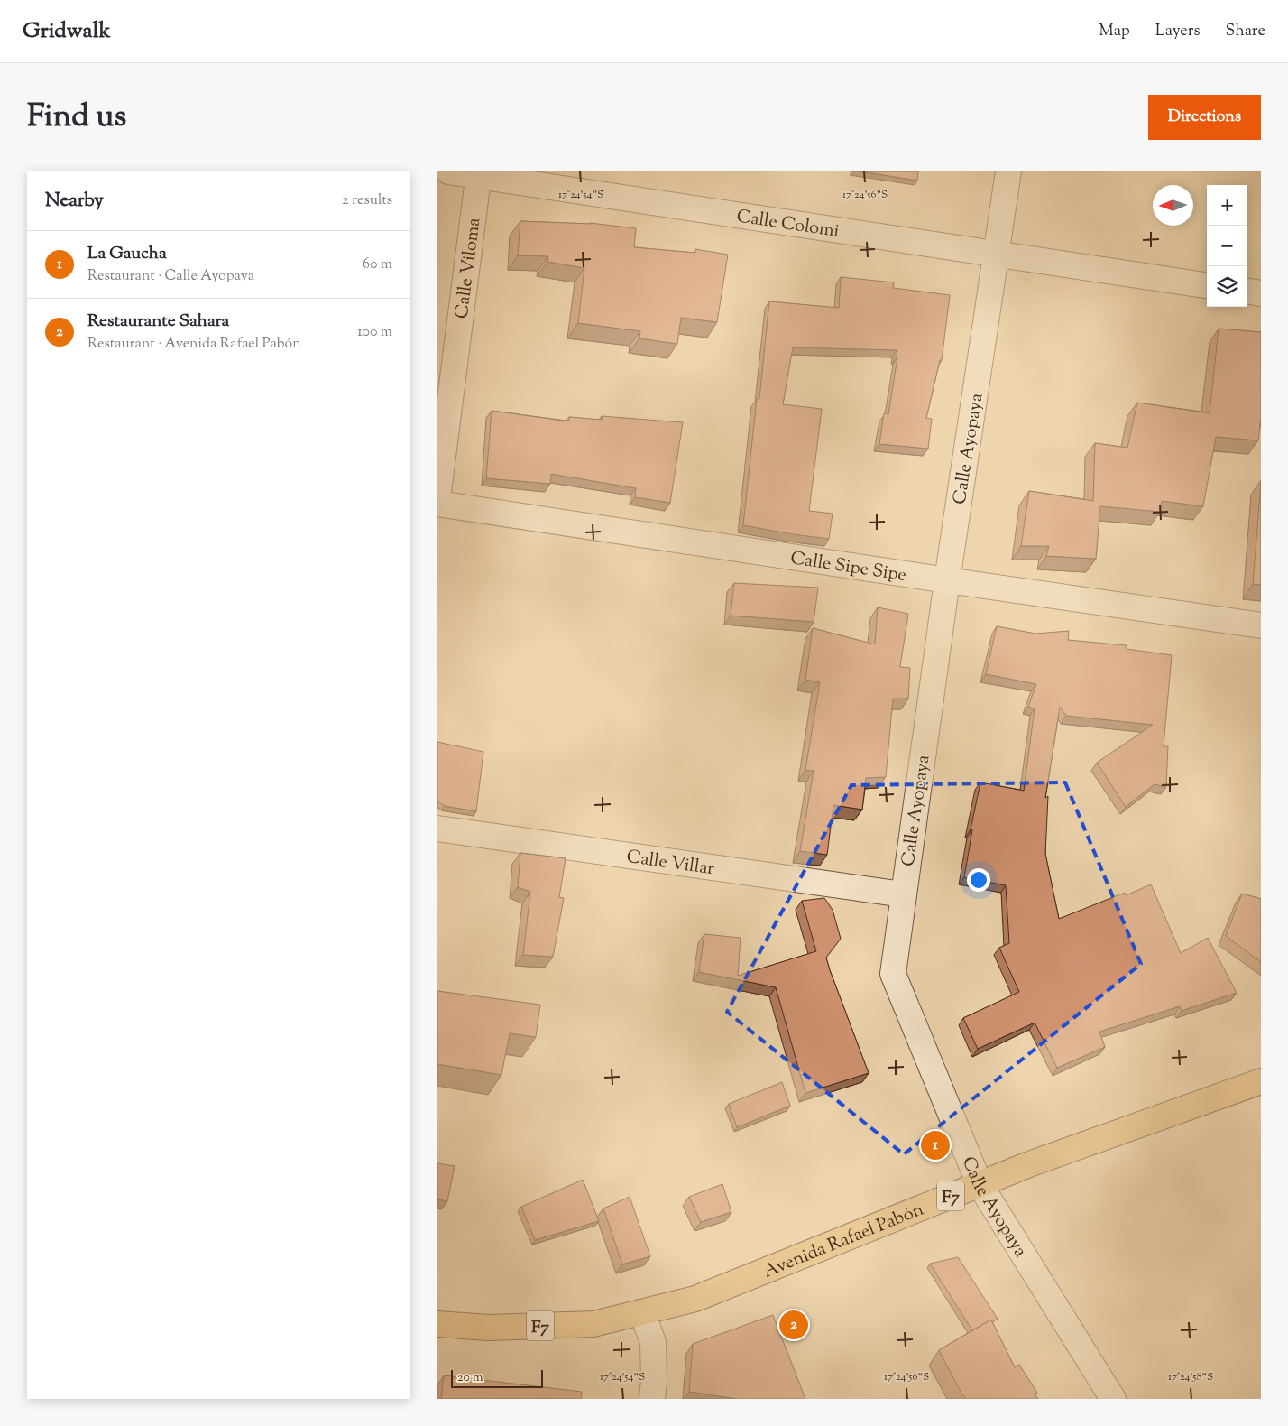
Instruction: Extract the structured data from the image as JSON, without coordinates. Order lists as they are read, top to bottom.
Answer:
{
  "streets": {
    "highway": ["F7", "Avenida Rafael Pabón"],
    "street": [
      "Calle Colomi",
      "Calle Viloma",
      "Calle Ayopaya",
      "Calle Sipe Sipe",
      "Calle Villar"
    ]
  },
  "crossings": [
    ["Calle Colomi", "Calle Viloma"],
    ["Calle Colomi", "Calle Ayopaya"],
    ["Calle Ayopaya", "Calle Sipe Sipe"],
    ["Calle Ayopaya", "Calle Villar"],
    ["Calle Ayopaya", "Avenida Rafael Pabón"]
  ],
  "scale_bar": "20 m",
  "north": "left",
  "page": {
    "header": "Gridwalk",
    "nav": ["Map", "Layers", "Share"],
    "title": "Find us",
    "buttons": "Directions",
    "heading": ["Nearby", "2 results"],
    "map_buttons": ["+", "−"],
    "list": [
      {
        "mark": "1",
        "name": "La Gaucha",
        "note": "Restaurant · Calle Ayopaya",
        "value": "60 m"
      },
      {
        "mark": "2",
        "name": "Restaurante Sahara",
        "note": "Restaurant · Avenida Rafael Pabón",
        "value": "100 m"
      }
    ],
    "pins": ["1", "2"],
    "scale": "20 m"
  },
  "coordinates": ["17°24'54\"S", "17°24'56\"S", "17°24'58\"S"]
}
